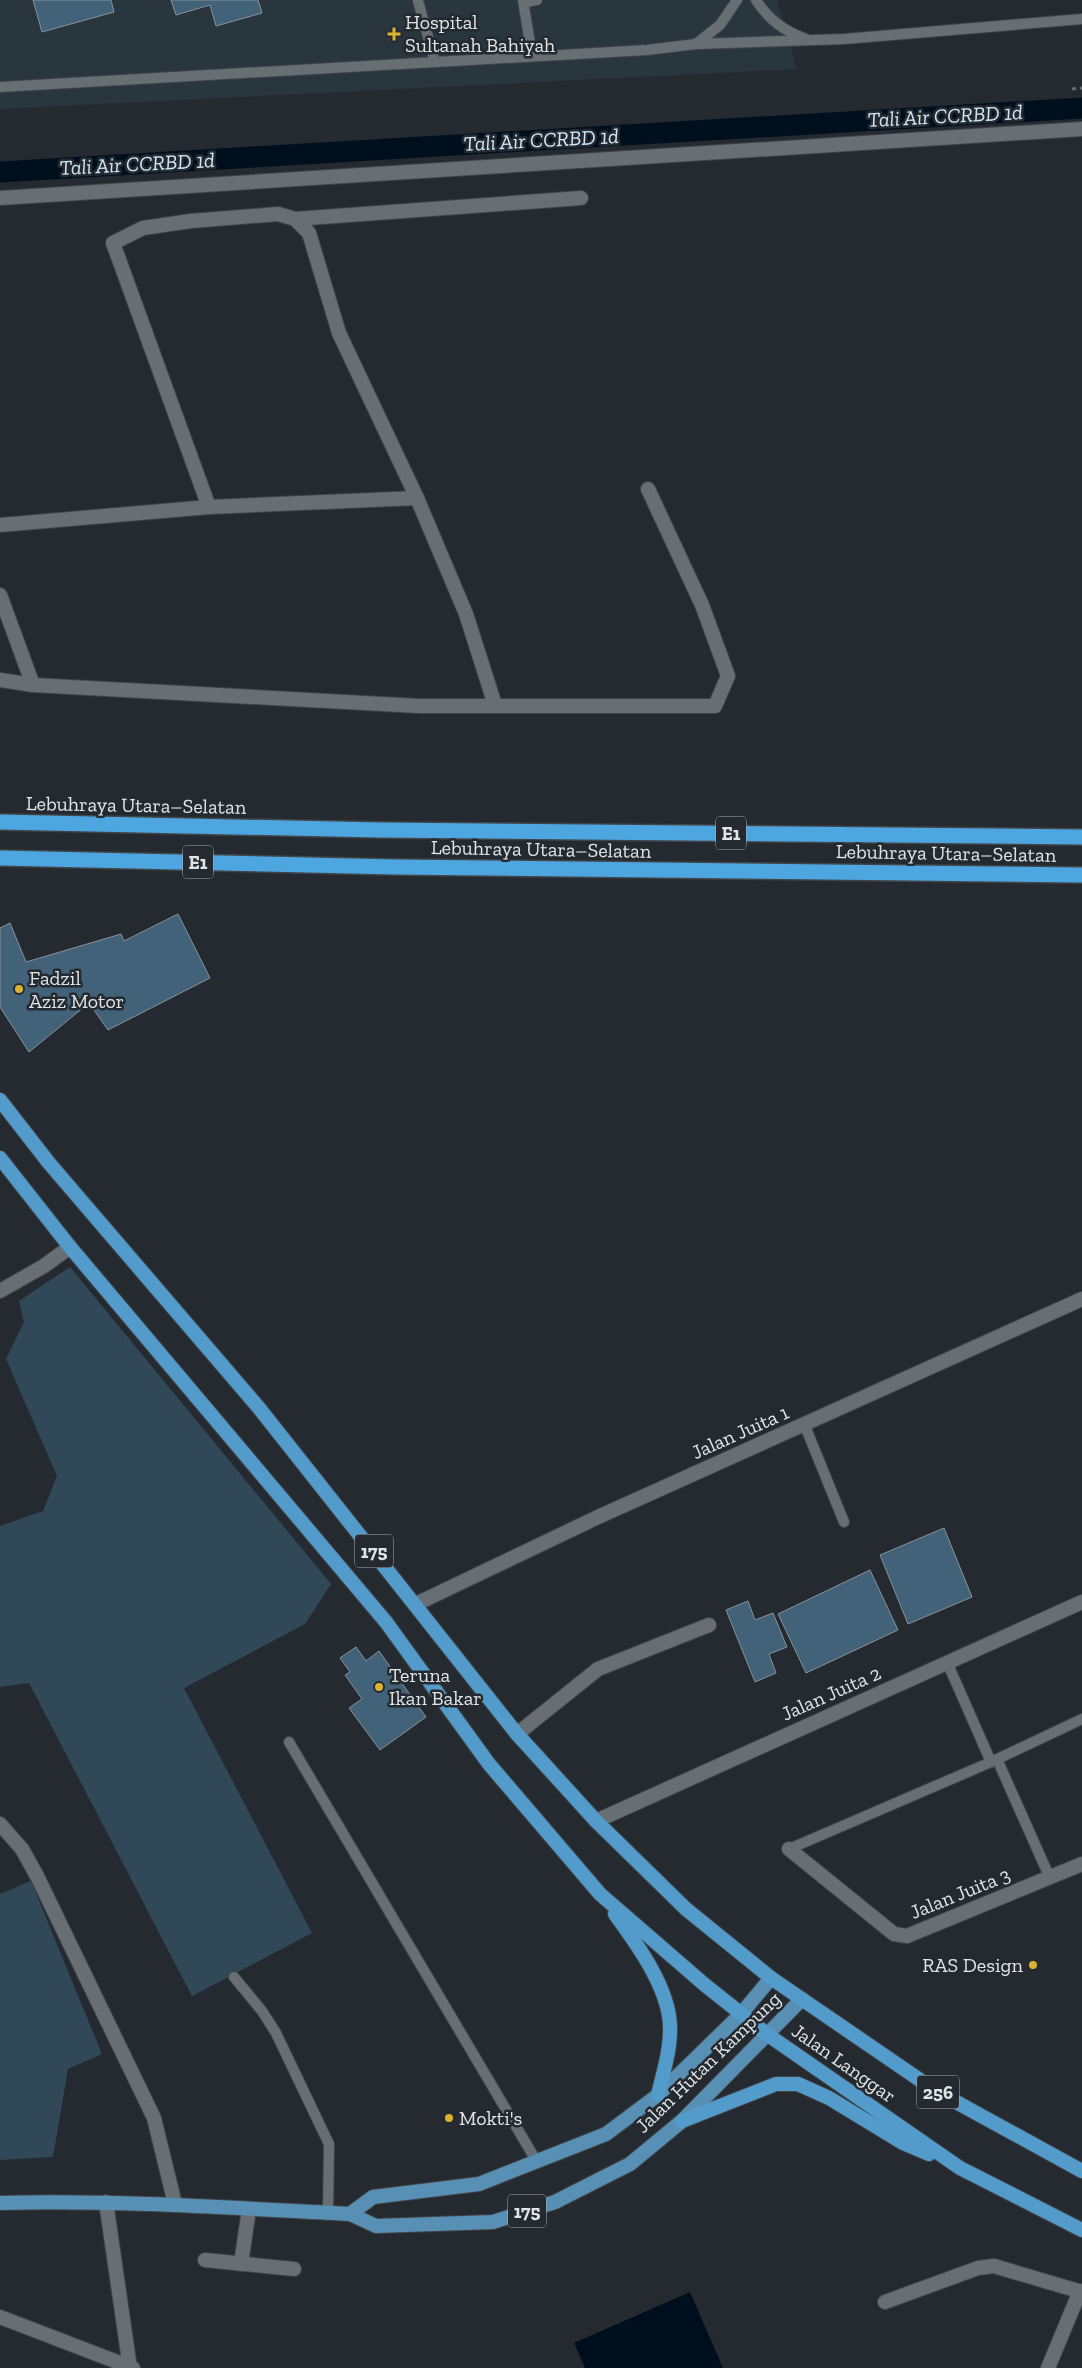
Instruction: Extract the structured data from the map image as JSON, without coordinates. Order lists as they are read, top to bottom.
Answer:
{
  "streets": {
    "highway": [
      "Lebuhraya Utara–Selatan",
      "E1",
      "175",
      "Jalan Langgar",
      "256"
    ],
    "main road": ["Jalan Hutan Kampung"],
    "street": ["Jalan Juita 1", "Jalan Juita 2", "Jalan Juita 3"]
  },
  "crossings": [
    ["Jalan Juita 1", "175"],
    ["175", "Jalan Juita 2"],
    ["175", "Jalan Hutan Kampung"],
    ["175", "Jalan Langgar"],
    ["Jalan Hutan Kampung", "Jalan Langgar"]
  ],
  "water": ["Tali Air CCRBD 1d"],
  "places": {
    "health": ["Hospital Sultanah Bahiyah"],
    "other": [
      "Fadzil Aziz Motor",
      "Teruna Ikan Bakar",
      "RAS Design",
      "Mokti's"
    ]
  }
}
